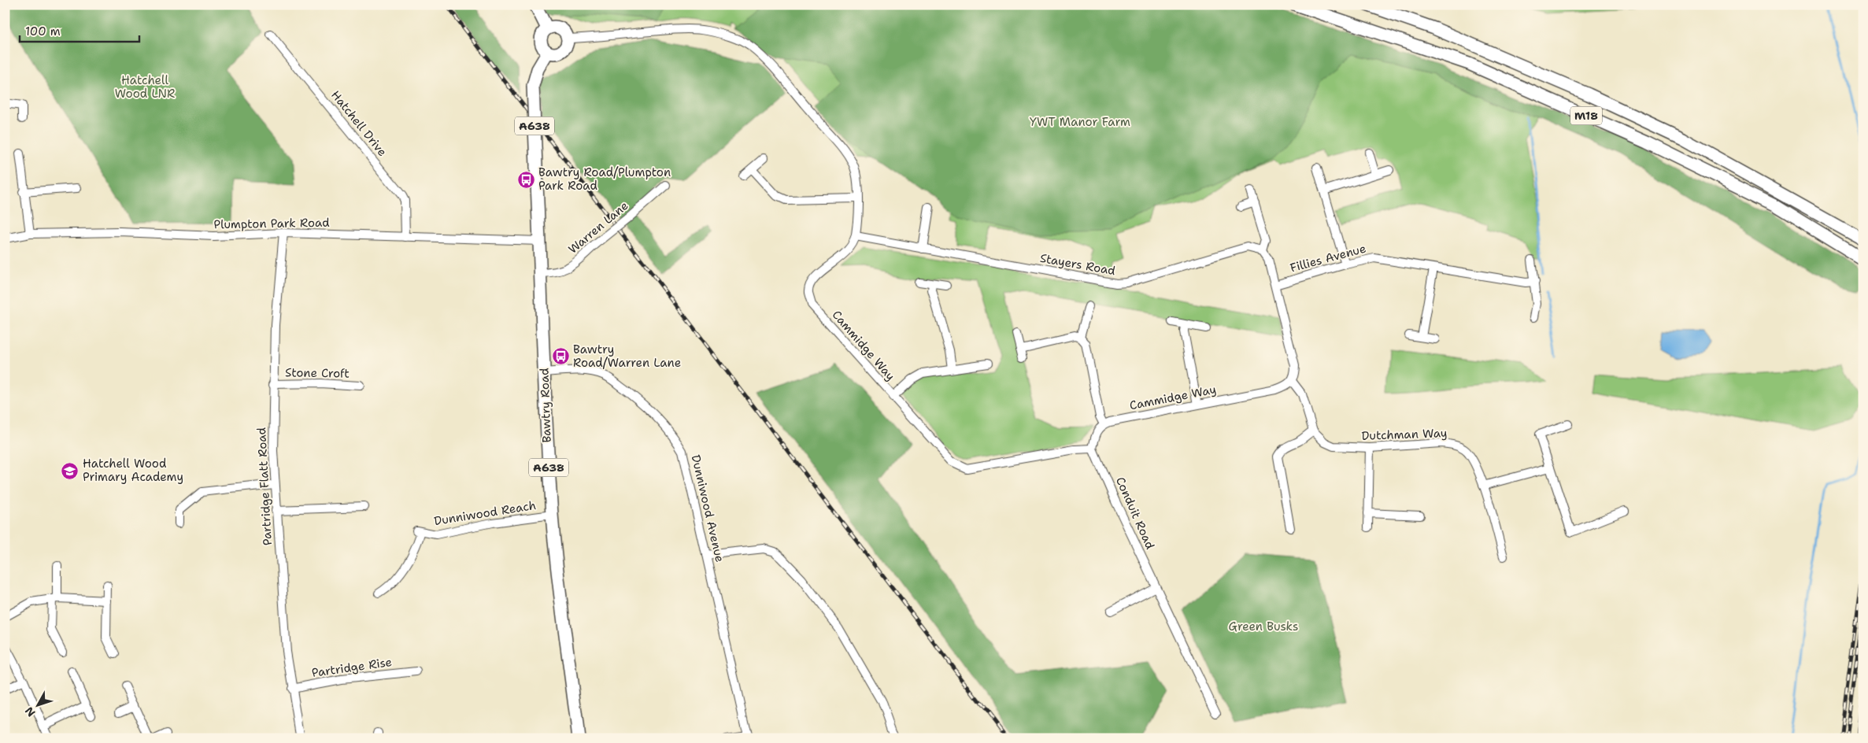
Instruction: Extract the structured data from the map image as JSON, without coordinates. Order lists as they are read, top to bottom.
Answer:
{
  "streets": {
    "highway": ["M18", "A638", "Bawtry Road"],
    "street": [
      "Hatchell Drive",
      "Plumpton Park Road",
      "Warren Lane",
      "Fillies Avenue",
      "Stayers Road",
      "Cammidge Way",
      "Stone Croft",
      "Dutchman Way",
      "Partridge Flatt Road",
      "Dunniwood Avenue",
      "Dunniwood Reach",
      "Conduit Road",
      "Partridge Rise"
    ]
  },
  "crossings": [
    ["Hatchell Drive", "Plumpton Park Road"],
    ["Plumpton Park Road", "Bawtry Road"],
    ["Plumpton Park Road", "Partridge Flatt Road"],
    ["Warren Lane", "Bawtry Road"],
    ["Stayers Road", "Cammidge Way"],
    ["Cammidge Way", "Bawtry Road"],
    ["Cammidge Way", "Dutchman Way"],
    ["Cammidge Way", "Conduit Road"],
    ["Stone Croft", "Partridge Flatt Road"],
    ["Bawtry Road", "Dunniwood Avenue"],
    ["Bawtry Road", "Dunniwood Reach"],
    ["Partridge Flatt Road", "Partridge Rise"]
  ],
  "parks": ["Hatchell Wood LNR", "YWT Manor Farm", "Green Busks"],
  "places": {
    "bus stop": ["Bawtry Road/Plumpton Park Road", "Bawtry Road/Warren Lane"],
    "school or university": ["Hatchell Wood Primary Academy"]
  },
  "scale_bar": "100 m",
  "north": "bottom left"
}
